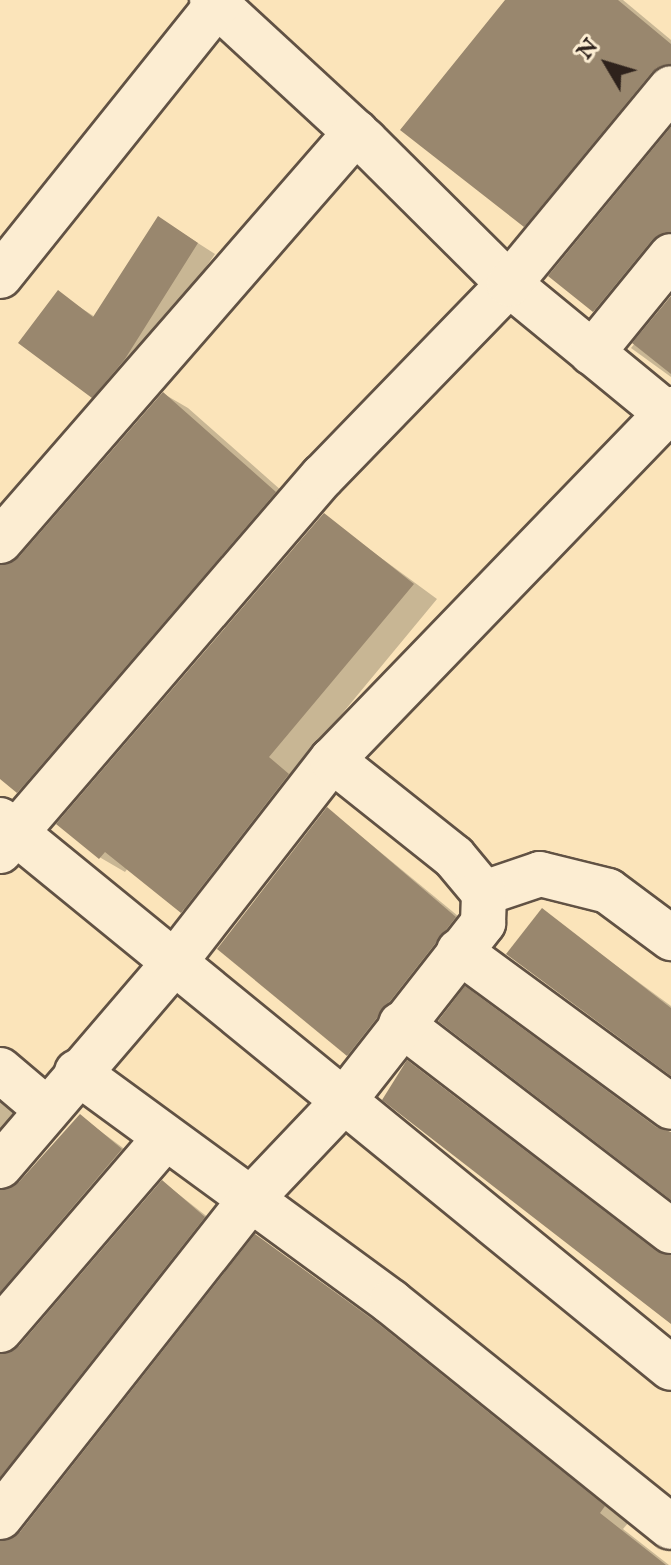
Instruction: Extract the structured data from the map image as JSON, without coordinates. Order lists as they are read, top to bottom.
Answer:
{
  "north": "top left"
}
